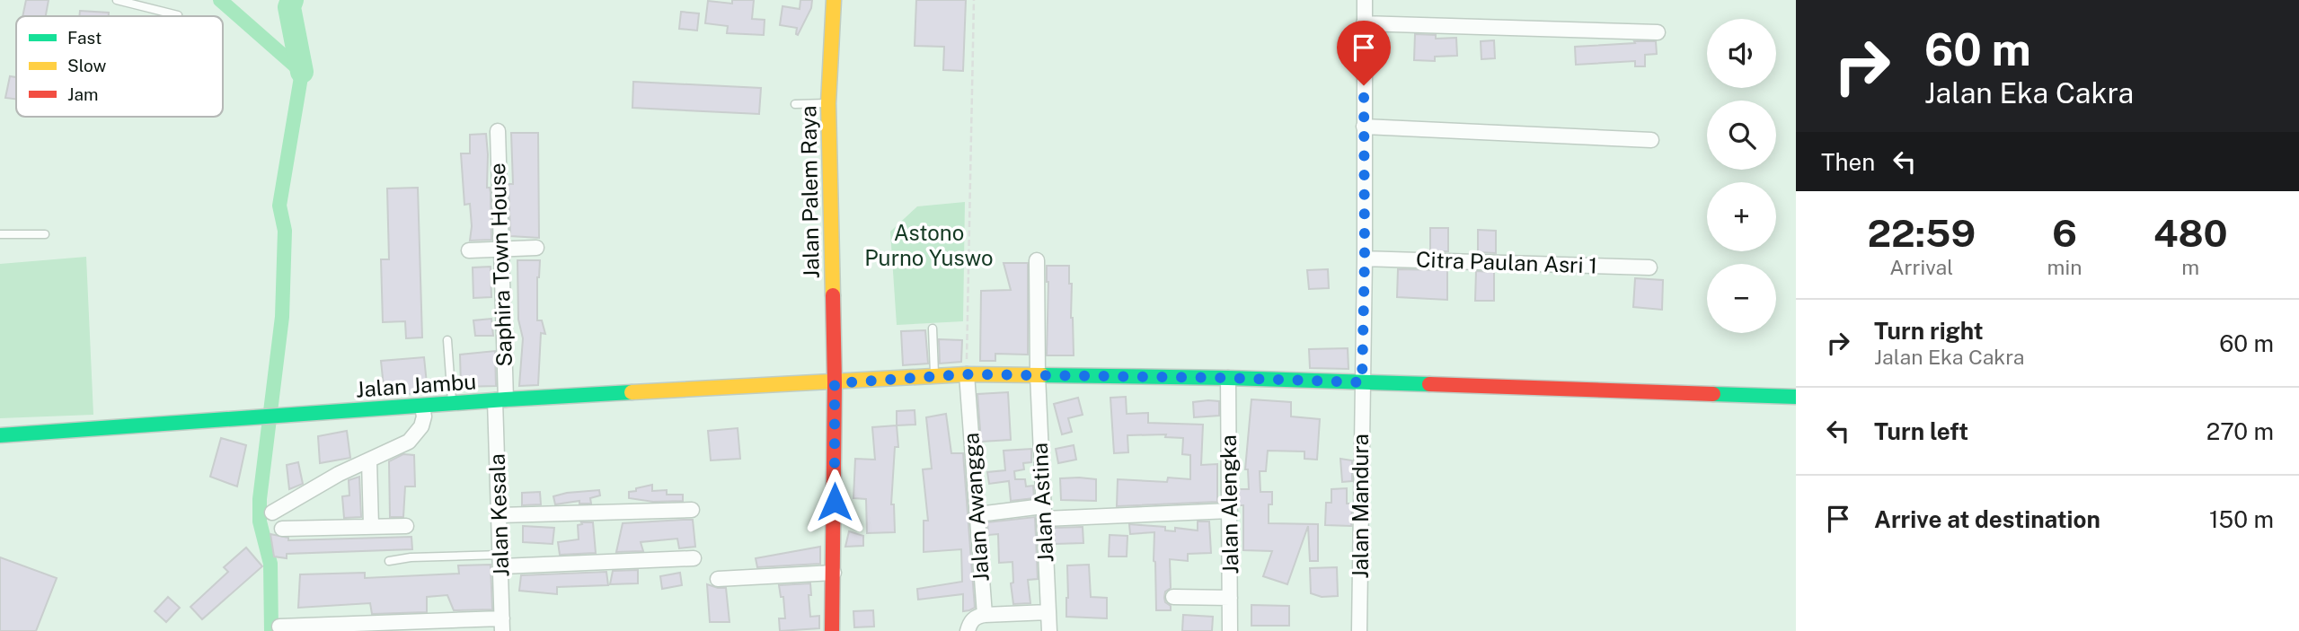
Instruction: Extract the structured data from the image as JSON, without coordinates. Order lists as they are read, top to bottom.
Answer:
{
  "streets": {
    "street": [
      "Jalan Palem Raya",
      "Citra Paulan Asri 1",
      "Saphira Town House",
      "Jalan Jambu",
      "Jalan Astina",
      "Jalan Alengka",
      "Jalan Mandura",
      "Jalan Awangga",
      "Jalan Kesala"
    ]
  },
  "crossings": [
    ["Jalan Palem Raya", "Jalan Jambu"],
    ["Citra Paulan Asri 1", "Jalan Mandura"],
    ["Saphira Town House", "Jalan Jambu"],
    ["Saphira Town House", "Jalan Kesala"],
    ["Jalan Jambu", "Jalan Astina"],
    ["Jalan Jambu", "Jalan Alengka"],
    ["Jalan Jambu", "Jalan Mandura"],
    ["Jalan Jambu", "Jalan Awangga"],
    ["Jalan Jambu", "Jalan Kesala"]
  ],
  "parks": ["Astono Purno Yuswo"],
  "legend": ["Fast", "Slow", "Jam"],
  "page": {
    "turn": ["60 m", "Jalan Eka Cakra"],
    "map_buttons": ["+", "−"],
    "then": "Then",
    "eta": [
      "22:59",
      "Arrival",
      "6",
      "min",
      "480",
      "m"
    ],
    "list": [
      {
        "name": "Turn right",
        "note": "Jalan Eka Cakra",
        "value": "60 m"
      },
      {
        "name": "Turn left",
        "value": "270 m"
      },
      {
        "name": "Arrive at destination",
        "value": "150 m"
      }
    ]
  }
}
